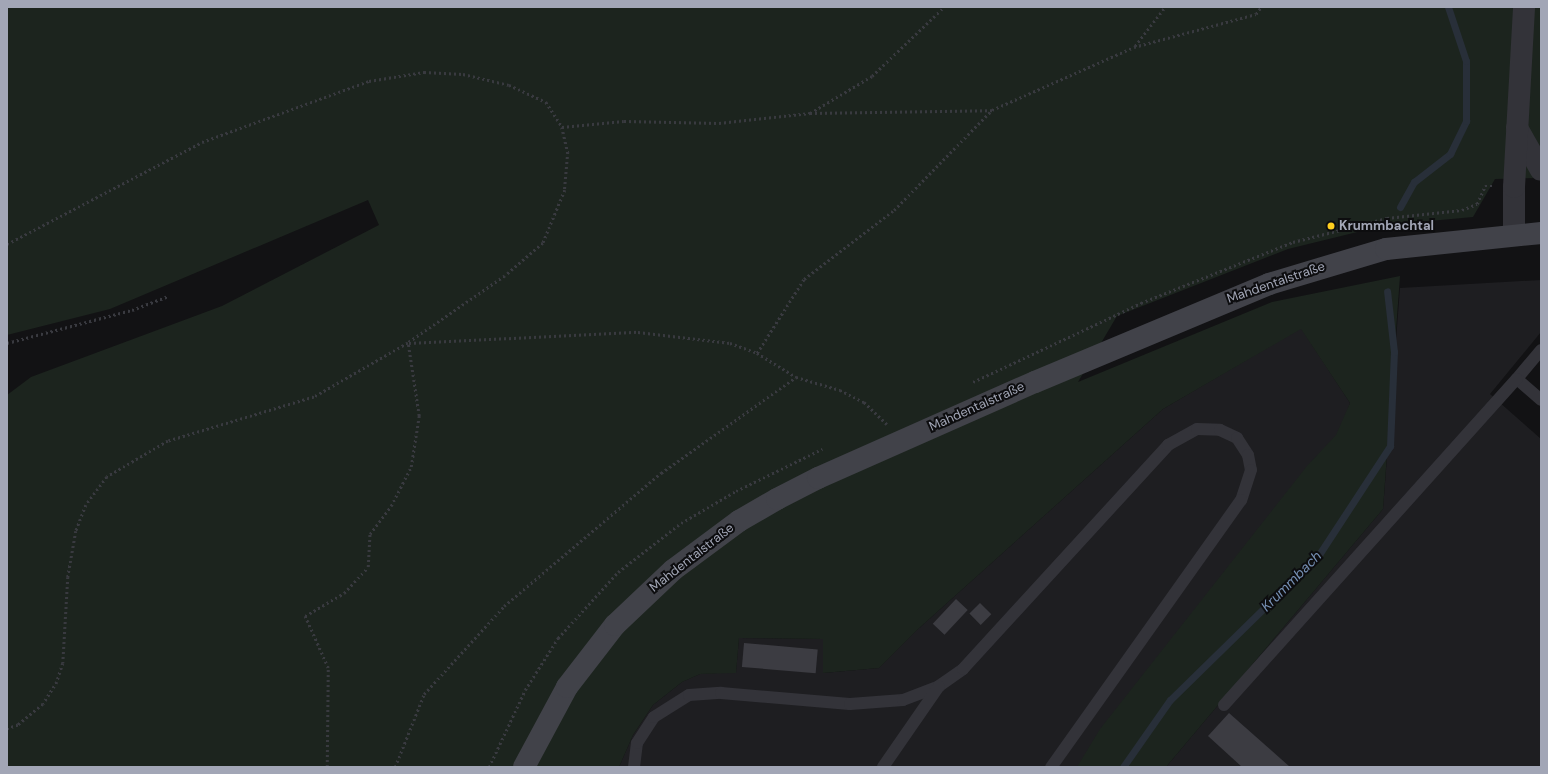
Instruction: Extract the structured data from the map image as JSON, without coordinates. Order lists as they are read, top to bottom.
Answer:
{
  "streets": {
    "main road": ["Mahdentalstraße"]
  },
  "water": ["Krummbach"],
  "places": ["Krummbachtal"]
}
